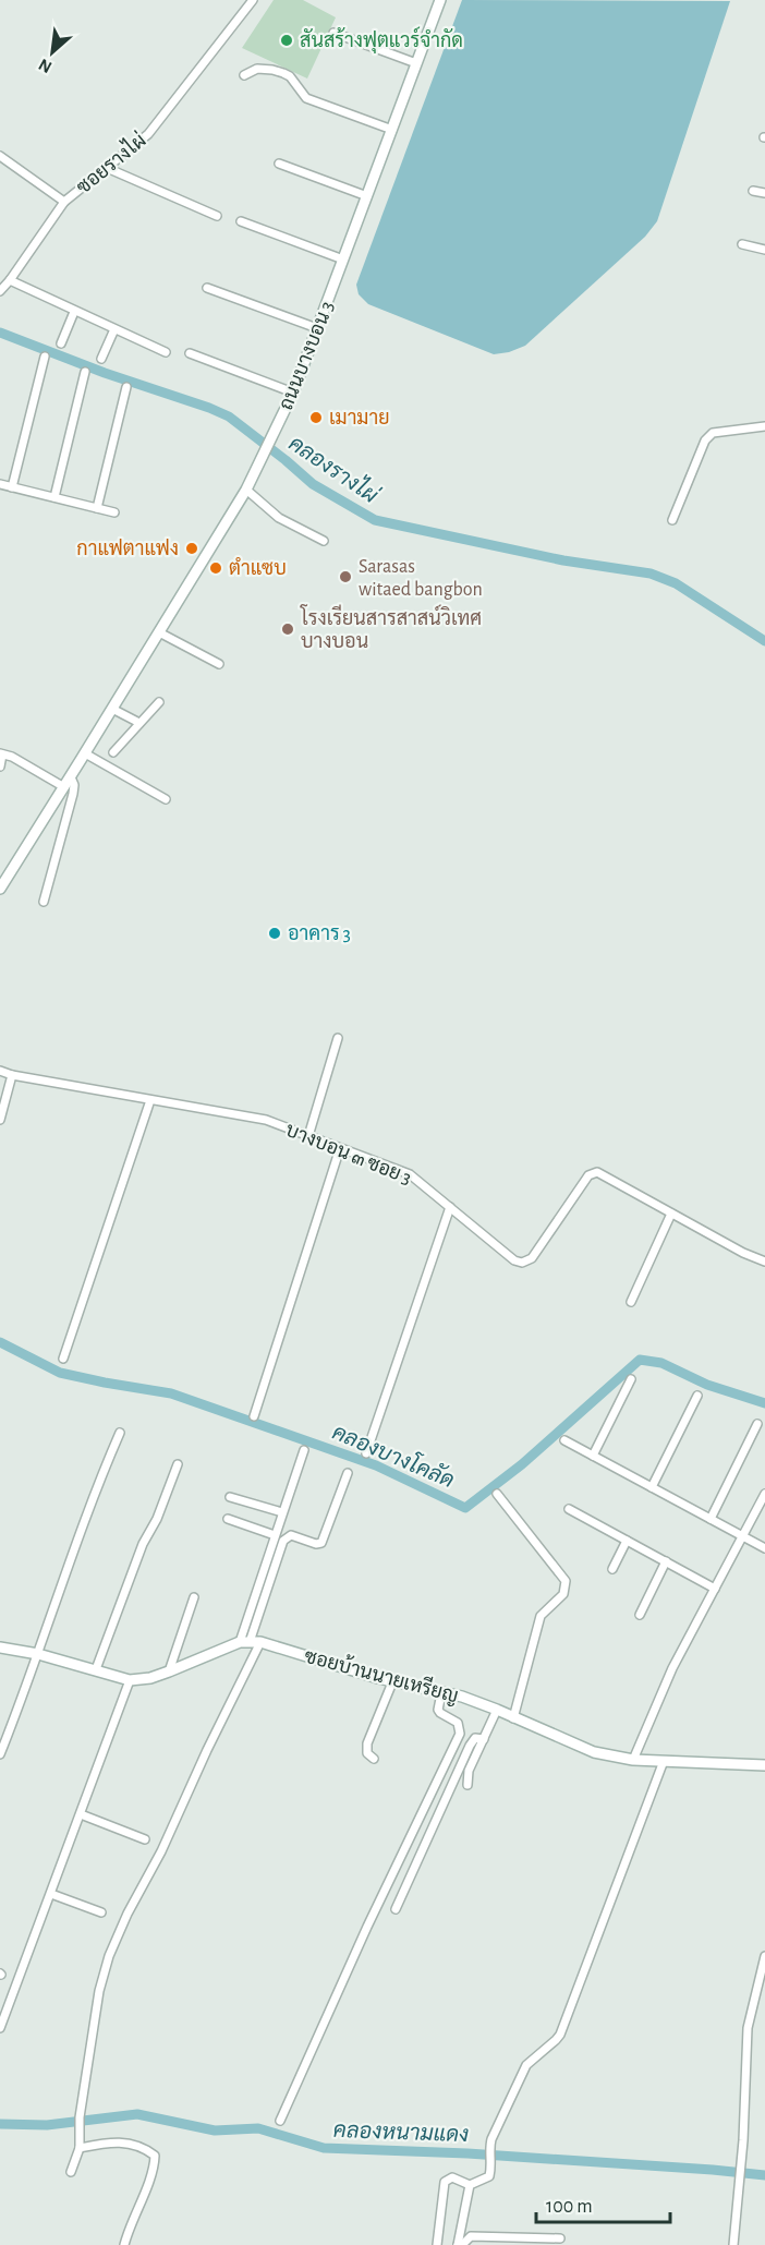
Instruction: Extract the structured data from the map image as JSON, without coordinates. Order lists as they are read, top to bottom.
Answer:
{
  "streets": {
    "main road": ["ถนนบางบอน 3", "ซอยบ้านนายเหรียญ"],
    "street": ["ซอยรางไผ่", "บางบอน ๓ ซอย 3"]
  },
  "water": ["คลองรางไผ่", "คลองบางโคลัด", "คลองหนามแดง"],
  "places": [
    "สันสร้างฟุตแวร์จำกัด",
    "เมามาย",
    "กาแฟตาแฟง",
    "ตำแซบ",
    "Sarasas witaed bangbon",
    "โรงเรียนสารสาสน์วิเทศ บางบอน",
    "อาคาร 3"
  ],
  "scale_bar": "100 m",
  "north": "bottom left"
}
